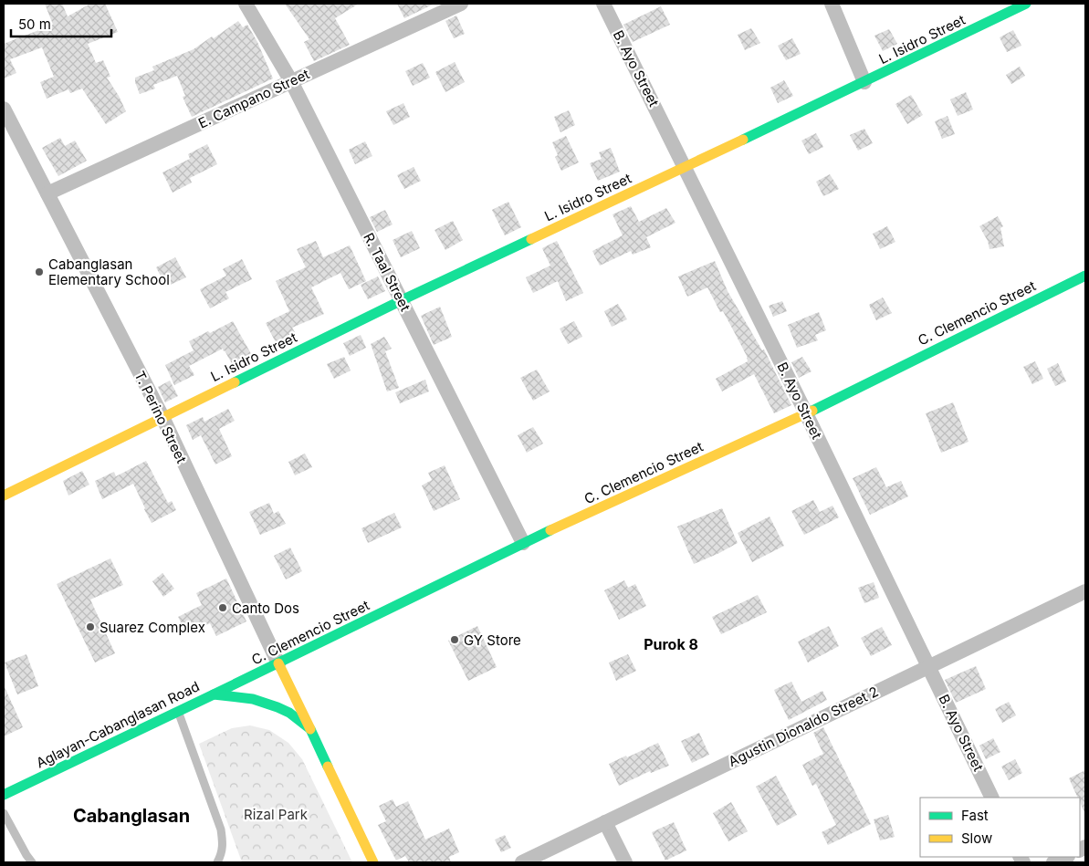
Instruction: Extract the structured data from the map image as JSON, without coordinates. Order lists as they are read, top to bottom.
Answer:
{
  "streets": {
    "street": [
      "L. Isidro Street",
      "B. Ayo Street",
      "E. Campano Street",
      "R. Taal Street",
      "C. Clemencio Street",
      "T. Perino Street",
      "Aglayan-Cabanglasan Road",
      "Agustin Dionaldo Street 2"
    ]
  },
  "crossings": [
    ["L. Isidro Street", "B. Ayo Street"],
    ["L. Isidro Street", "R. Taal Street"],
    ["L. Isidro Street", "T. Perino Street"],
    ["B. Ayo Street", "C. Clemencio Street"],
    ["B. Ayo Street", "Agustin Dionaldo Street 2"],
    ["E. Campano Street", "R. Taal Street"],
    ["E. Campano Street", "T. Perino Street"],
    ["R. Taal Street", "C. Clemencio Street"],
    ["C. Clemencio Street", "T. Perino Street"],
    ["C. Clemencio Street", "Aglayan-Cabanglasan Road"],
    ["T. Perino Street", "Aglayan-Cabanglasan Road"]
  ],
  "districts": ["Purok 8", "Cabanglasan"],
  "parks": ["Rizal Park"],
  "places": [
    "Cabanglasan Elementary School",
    "Canto Dos",
    "Suarez Complex",
    "GY Store"
  ],
  "legend": ["Fast", "Slow"],
  "scale_bar": "50 m"
}
